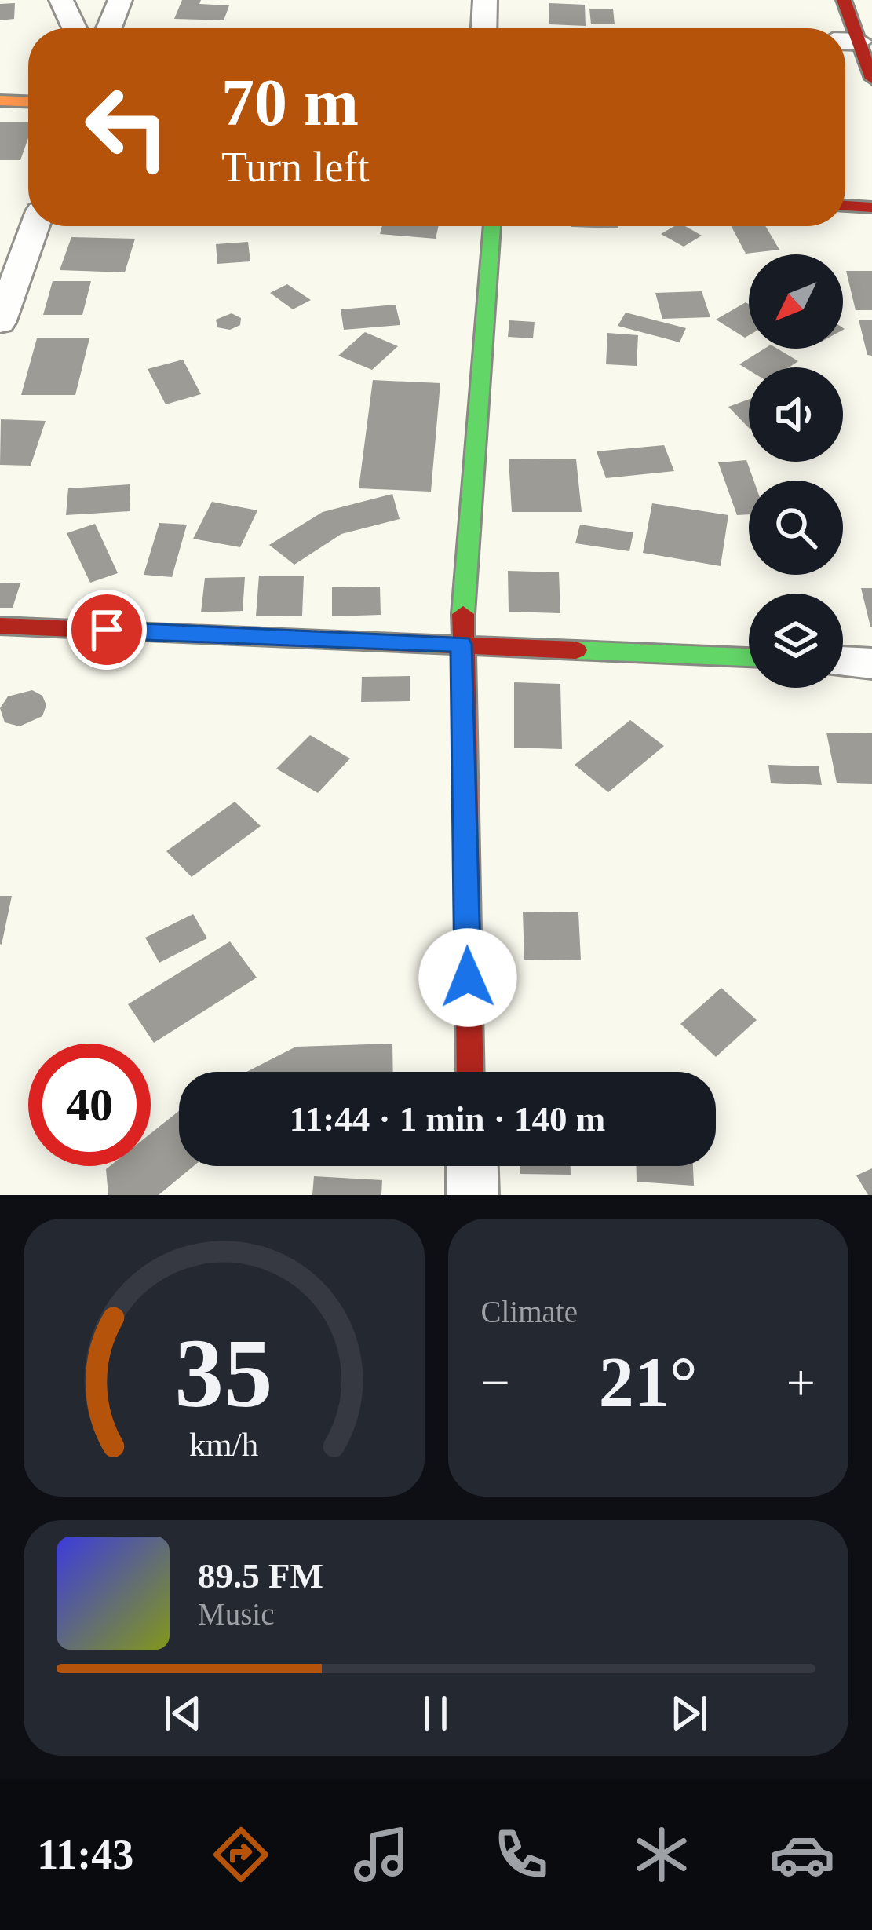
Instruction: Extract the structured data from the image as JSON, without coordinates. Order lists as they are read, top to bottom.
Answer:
{
  "north": "bottom left",
  "page": {
    "turn": ["70 m", "Turn left"],
    "limit": "40",
    "trip": "11:44 · 1 min · 140 m",
    "tile": "Climate",
    "heat": ["−", "21°", "+"],
    "song": ["89.5 FM", "Music"],
    "tabs": "11:43",
    "gauge": ["35", "km/h"]
  }
}
